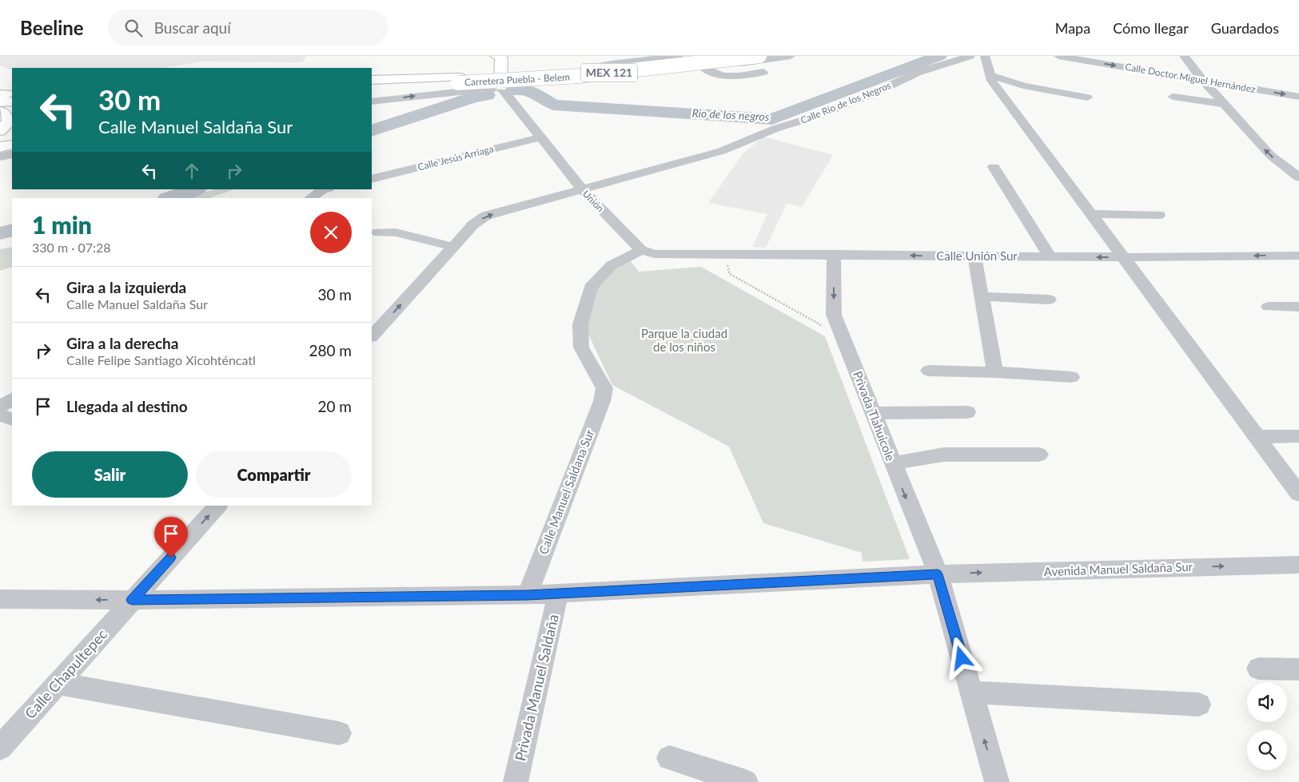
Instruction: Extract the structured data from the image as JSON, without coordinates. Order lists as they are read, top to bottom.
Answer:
{
  "streets": {
    "main road": ["MEX 121", "Carretera Puebla - Belem"],
    "street": [
      "Calle Doctor Miguel Hernández",
      "Calle Río de los Negros",
      "Calle Jesús Arriaga",
      "Unión",
      "Calle Unión Sur",
      "Privada Tlahuicole",
      "Calle Manuel Saldana Sur",
      "Avenida Manuel Saldaña Sur",
      "Calle Chapultepec",
      "Privada Manuel Saldaña"
    ]
  },
  "crossings": [
    ["Calle Río de los Negros", "Unión"],
    ["Calle Jesús Arriaga", "Unión"],
    ["Unión", "Calle Unión Sur"],
    ["Unión", "Calle Manuel Saldana Sur"],
    ["Calle Unión Sur", "Privada Tlahuicole"],
    ["Calle Unión Sur", "Calle Manuel Saldana Sur"],
    ["Privada Tlahuicole", "Avenida Manuel Saldaña Sur"],
    ["Calle Manuel Saldana Sur", "Avenida Manuel Saldaña Sur"],
    ["Avenida Manuel Saldaña Sur", "Calle Chapultepec"],
    ["Avenida Manuel Saldaña Sur", "Privada Manuel Saldaña"]
  ],
  "one_way": ["Calle Río de los Negros", "Calle Chapultepec"],
  "water": ["Rio de los negros"],
  "parks": ["Parque la ciudad de los niños"],
  "page": {
    "header": "Beeline",
    "search": "Buscar aquí",
    "nav": ["Mapa", "Cómo llegar", "Guardados"],
    "turn": ["30 m", "Calle Manuel Saldaña Sur"],
    "heading": ["1 min", "330 m · 07:28"],
    "list": [
      {
        "name": "Gira a la izquierda",
        "note": "Calle Manuel Saldaña Sur",
        "value": "30 m"
      },
      {
        "name": "Gira a la derecha",
        "note": "Calle Felipe Santiago Xicohténcatl",
        "value": "280 m"
      },
      {
        "name": "Llegada al destino",
        "value": "20 m"
      }
    ],
    "buttons": ["Salir", "Compartir"]
  }
}
